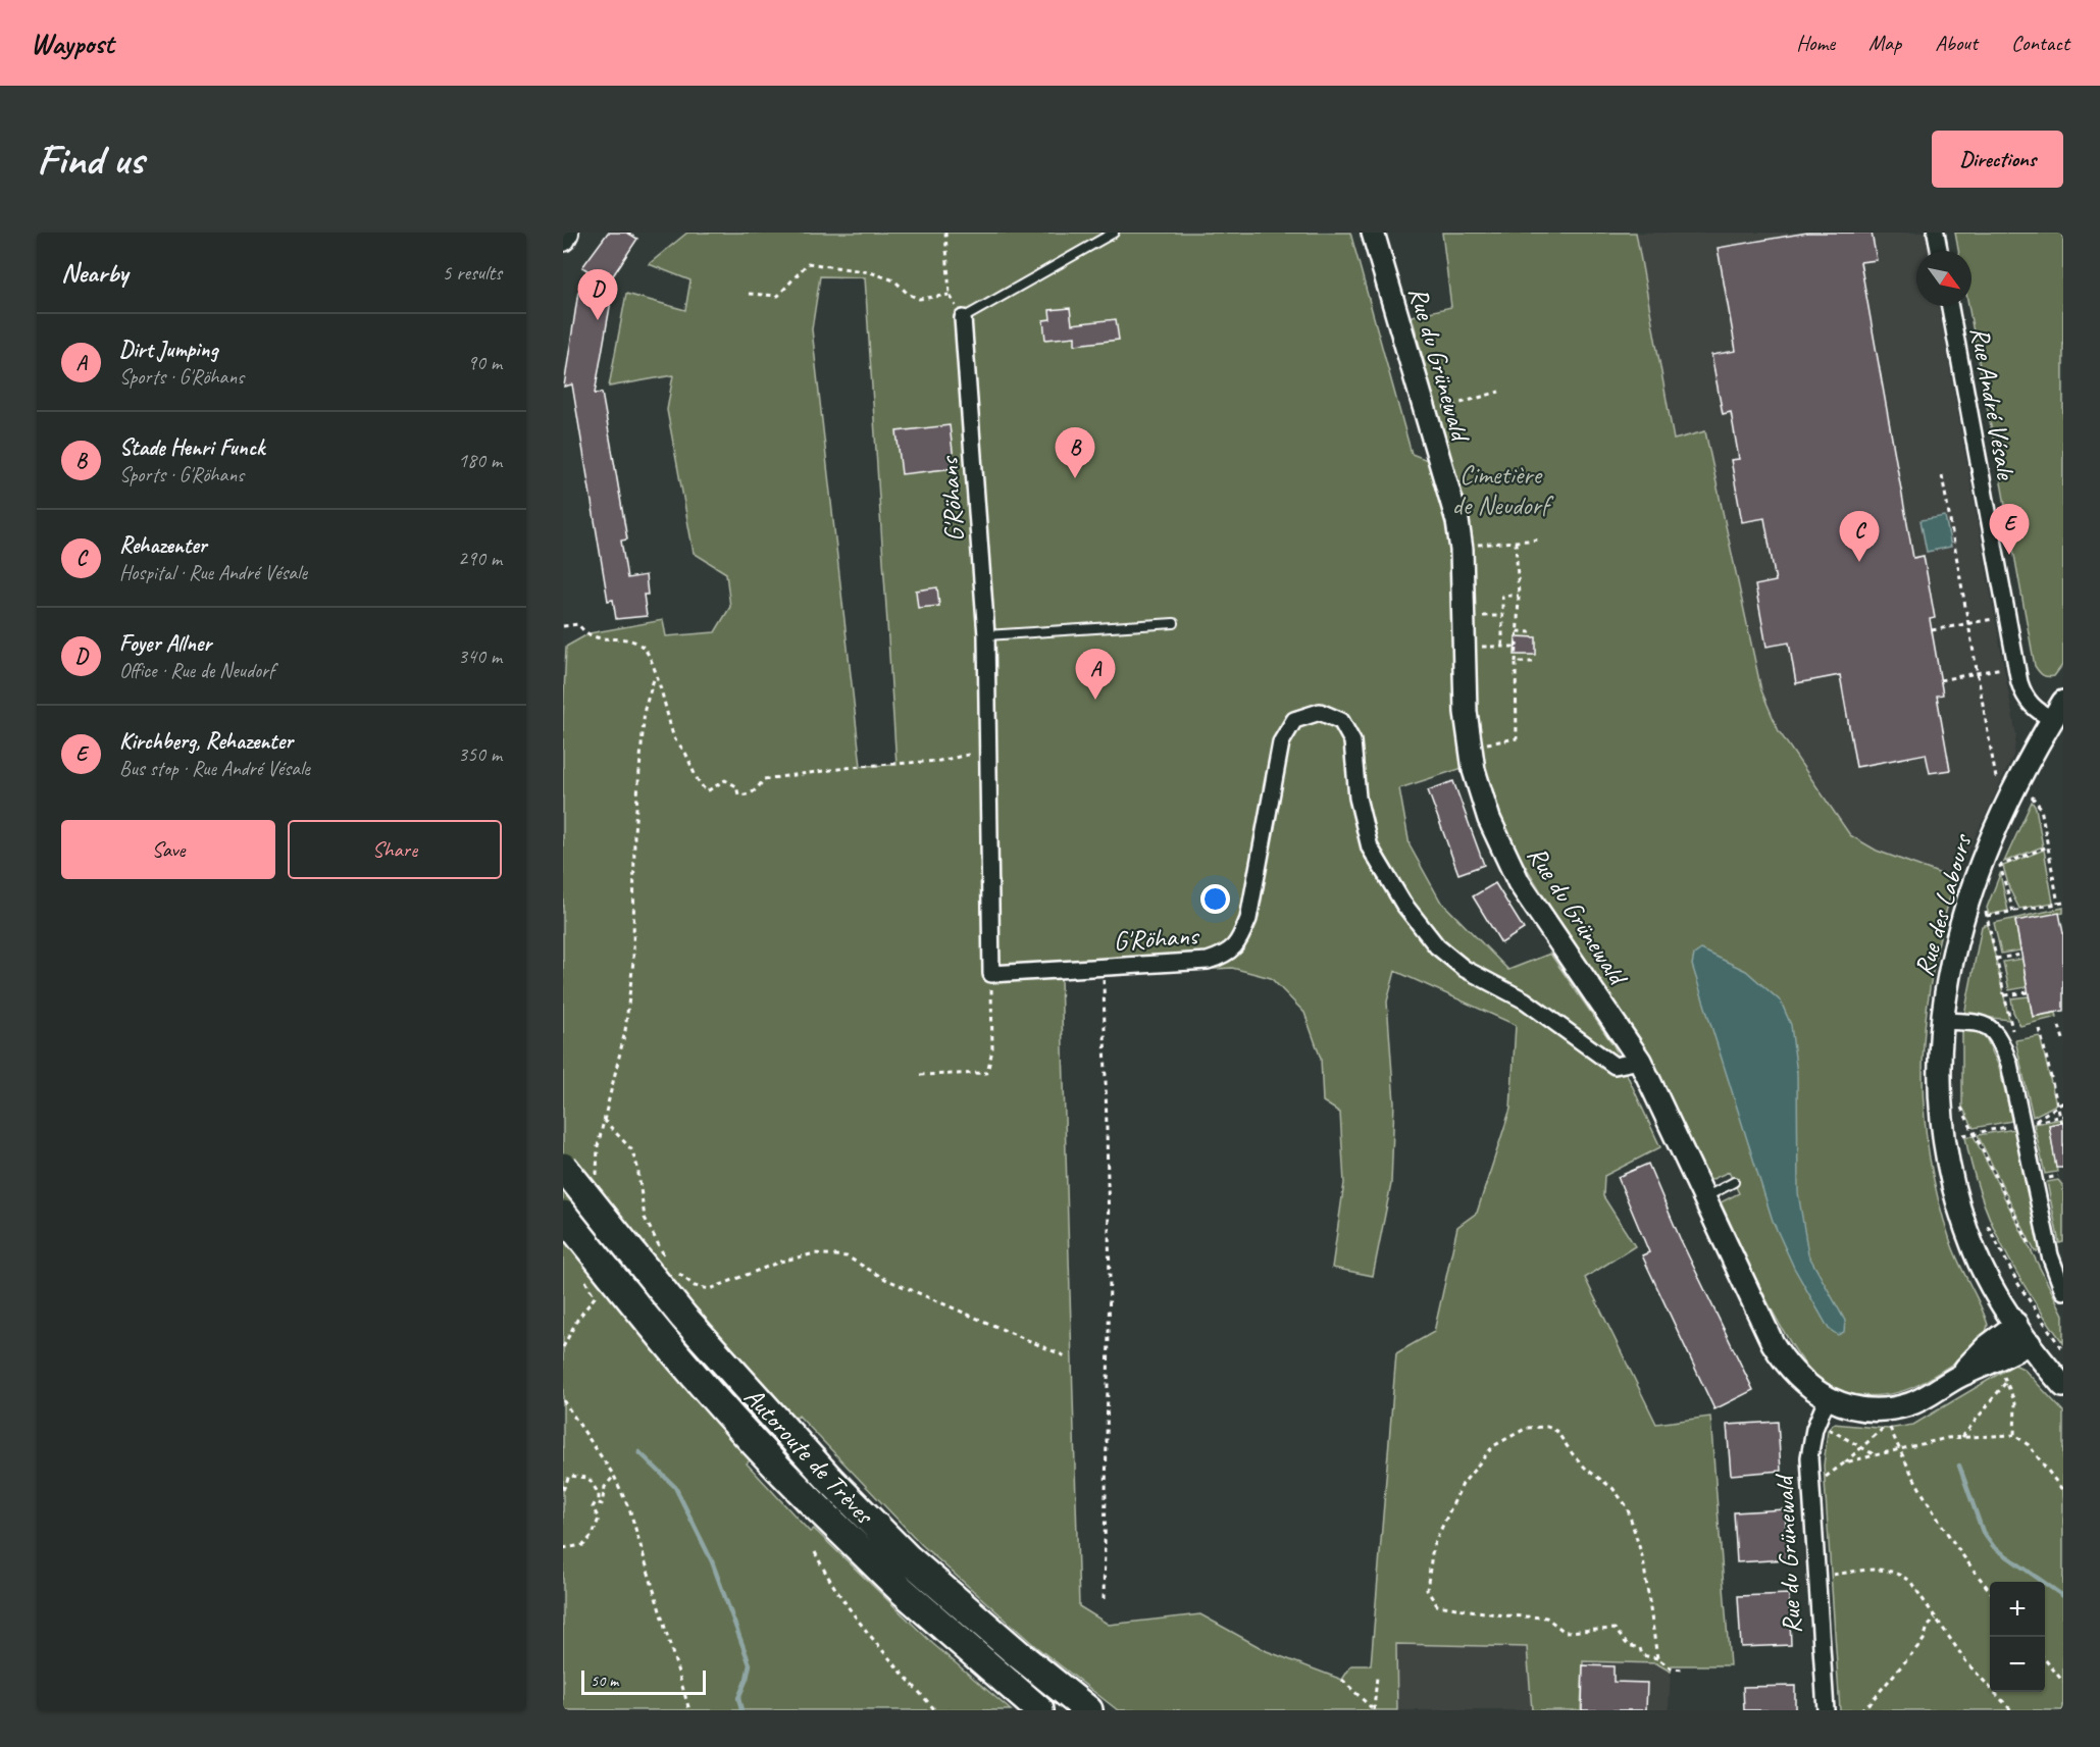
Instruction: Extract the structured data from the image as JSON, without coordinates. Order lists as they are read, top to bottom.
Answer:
{
  "streets": {
    "highway": ["Autoroute de Trèves"],
    "main road": ["Rue du Grünewald", "Rue des Labours"],
    "street": ["Rue André Vésale", "G'Röhans"]
  },
  "crossings": [
    ["Rue du Grünewald", "G'Röhans"],
    ["Rue du Grünewald", "Rue des Labours"],
    ["Rue André Vésale", "Rue des Labours"]
  ],
  "parks": ["Cimetière de Neudorf"],
  "scale_bar": "50 m",
  "north": "bottom right",
  "page": {
    "header": "Waypost",
    "nav": [
      "Home",
      "Map",
      "About",
      "Contact"
    ],
    "buttons": [
      "Directions",
      ["Save", "Share"]
    ],
    "title": "Find us",
    "heading": ["Nearby", "5 results"],
    "pins": [
      "D",
      "B",
      "E",
      "C",
      "A"
    ],
    "list": [
      {
        "mark": "A",
        "name": "Dirt Jumping",
        "note": "Sports · G'Röhans",
        "value": "90 m"
      },
      {
        "mark": "B",
        "name": "Stade Henri Funck",
        "note": "Sports · G'Röhans",
        "value": "180 m"
      },
      {
        "mark": "C",
        "name": "Rehazenter",
        "note": "Hospital · Rue André Vésale",
        "value": "290 m"
      },
      {
        "mark": "D",
        "name": "Foyer Allner",
        "note": "Office · Rue de Neudorf",
        "value": "340 m"
      },
      {
        "mark": "E",
        "name": "Kirchberg, Rehazenter",
        "note": "Bus stop · Rue André Vésale",
        "value": "350 m"
      }
    ],
    "map_buttons": ["+", "−"],
    "scale": "50 m"
  }
}
